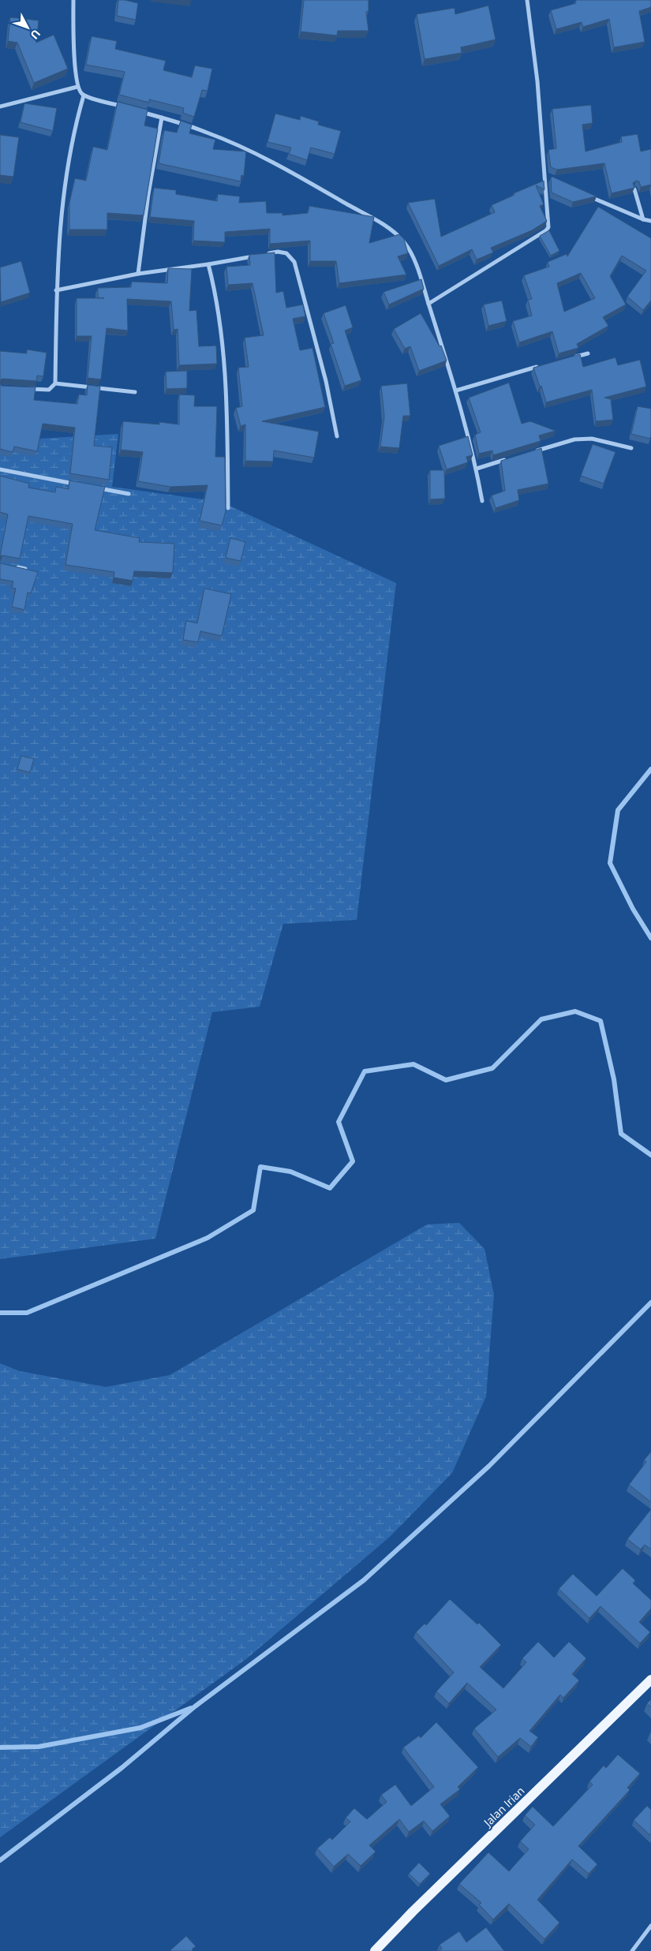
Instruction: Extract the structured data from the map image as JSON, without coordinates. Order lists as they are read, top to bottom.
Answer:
{
  "streets": {
    "main road": ["Jalan Irian"]
  },
  "north": "bottom right"
}
